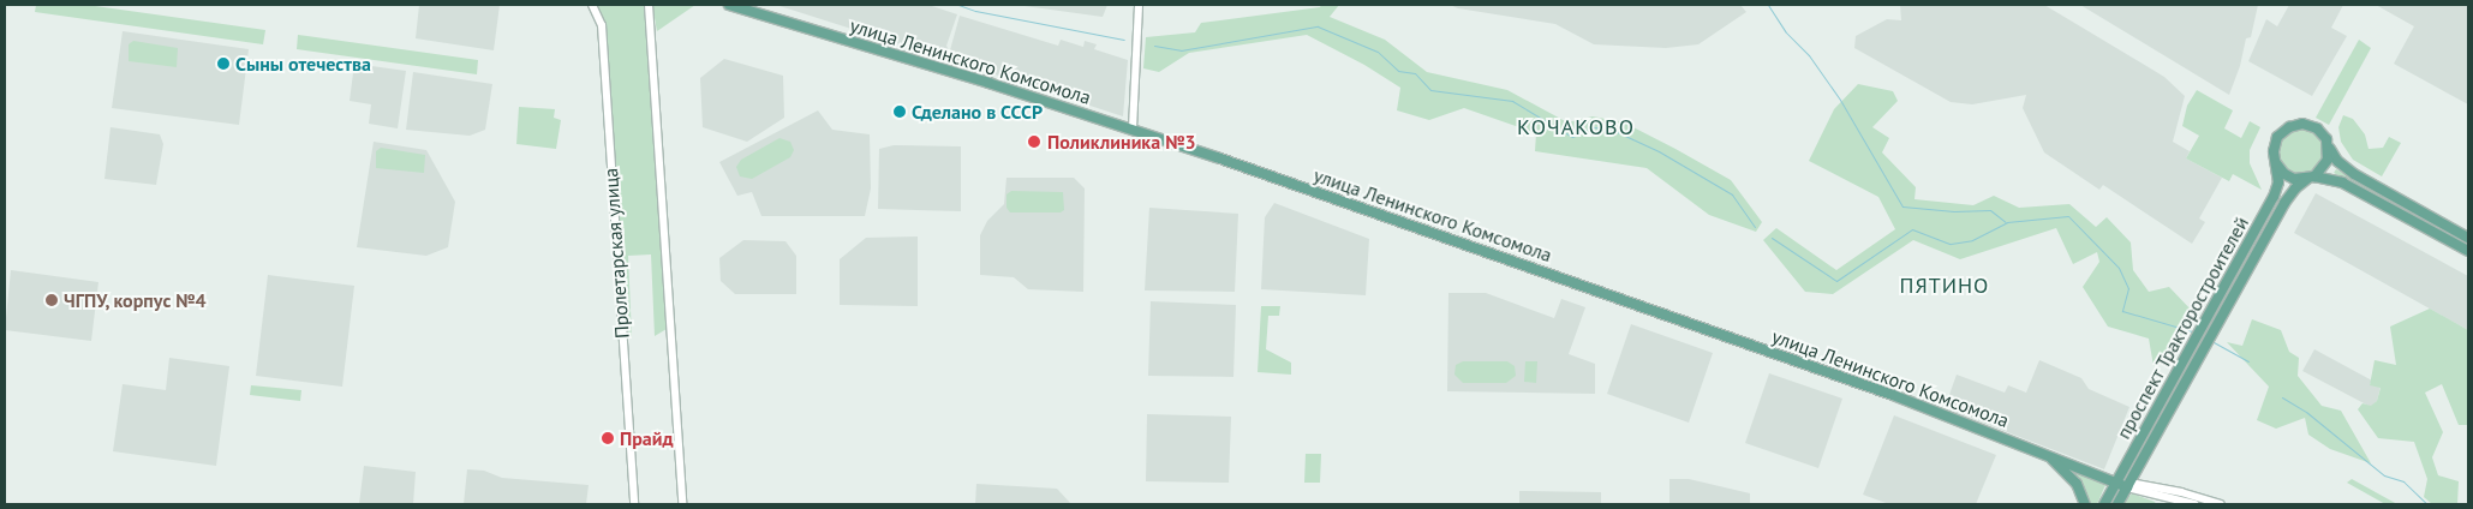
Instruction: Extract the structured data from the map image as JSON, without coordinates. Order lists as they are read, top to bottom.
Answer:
{
  "streets": {
    "main road": ["улица Ленинского Комсомола", "проспект Тракторостроителей"],
    "street": ["Пролетарская улица"]
  },
  "crossings": [
    ["улица Ленинского Комсомола", "проспект Тракторостроителей"]
  ],
  "districts": ["КОЧАКОВО", "ПЯТИНО"],
  "places": [
    "Сыны отечества",
    "Сделано в СССР",
    "Поликлиника №3",
    "ЧГПУ, корпус №4",
    "Прайд"
  ]
}
